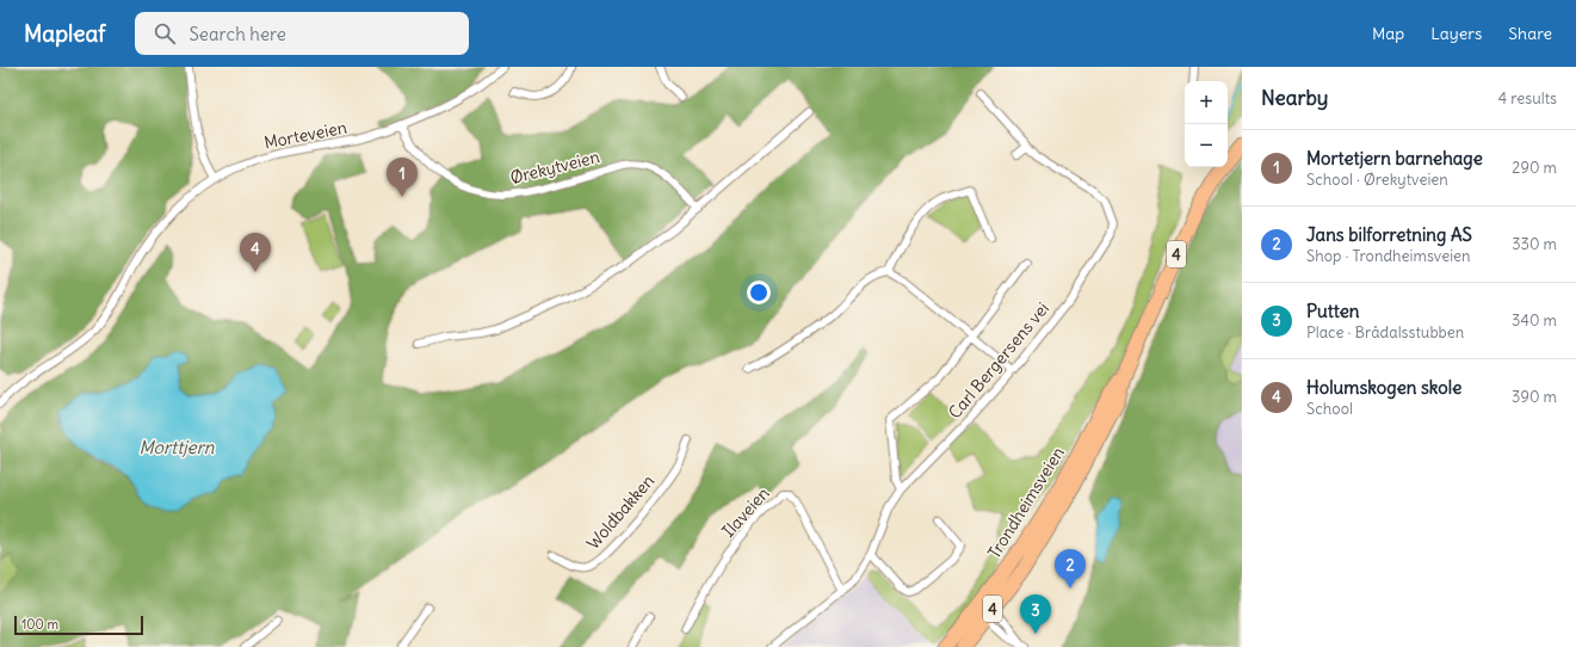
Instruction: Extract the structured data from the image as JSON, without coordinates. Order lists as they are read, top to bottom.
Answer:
{
  "streets": {
    "highway": ["4", "Trondheimsveien"],
    "street": [
      "Morteveien",
      "Ørekytveien",
      "Carl Bergersens vei",
      "Woldbakken",
      "Ilaveien"
    ]
  },
  "crossings": [
    ["Morteveien", "Ørekytveien"],
    ["Carl Bergersens vei", "Ilaveien"]
  ],
  "water": ["Morttjern"],
  "scale_bar": "100 m",
  "page": {
    "header": "Mapleaf",
    "search": "Search here",
    "nav": ["Map", "Layers", "Share"],
    "heading": ["Nearby", "4 results"],
    "map_buttons": ["+", "−"],
    "list": [
      {
        "mark": "1",
        "name": "Mortetjern barnehage",
        "note": "School · Ørekytveien",
        "value": "290 m"
      },
      {
        "mark": "2",
        "name": "Jans bilforretning AS",
        "note": "Shop · Trondheimsveien",
        "value": "330 m"
      },
      {
        "mark": "3",
        "name": "Putten",
        "note": "Place · Brådalsstubben",
        "value": "340 m"
      },
      {
        "mark": "4",
        "name": "Holumskogen skole",
        "note": "School",
        "value": "390 m"
      }
    ],
    "pins": [
      "1",
      "4",
      "2",
      "3"
    ],
    "scale": "100 m"
  }
}
